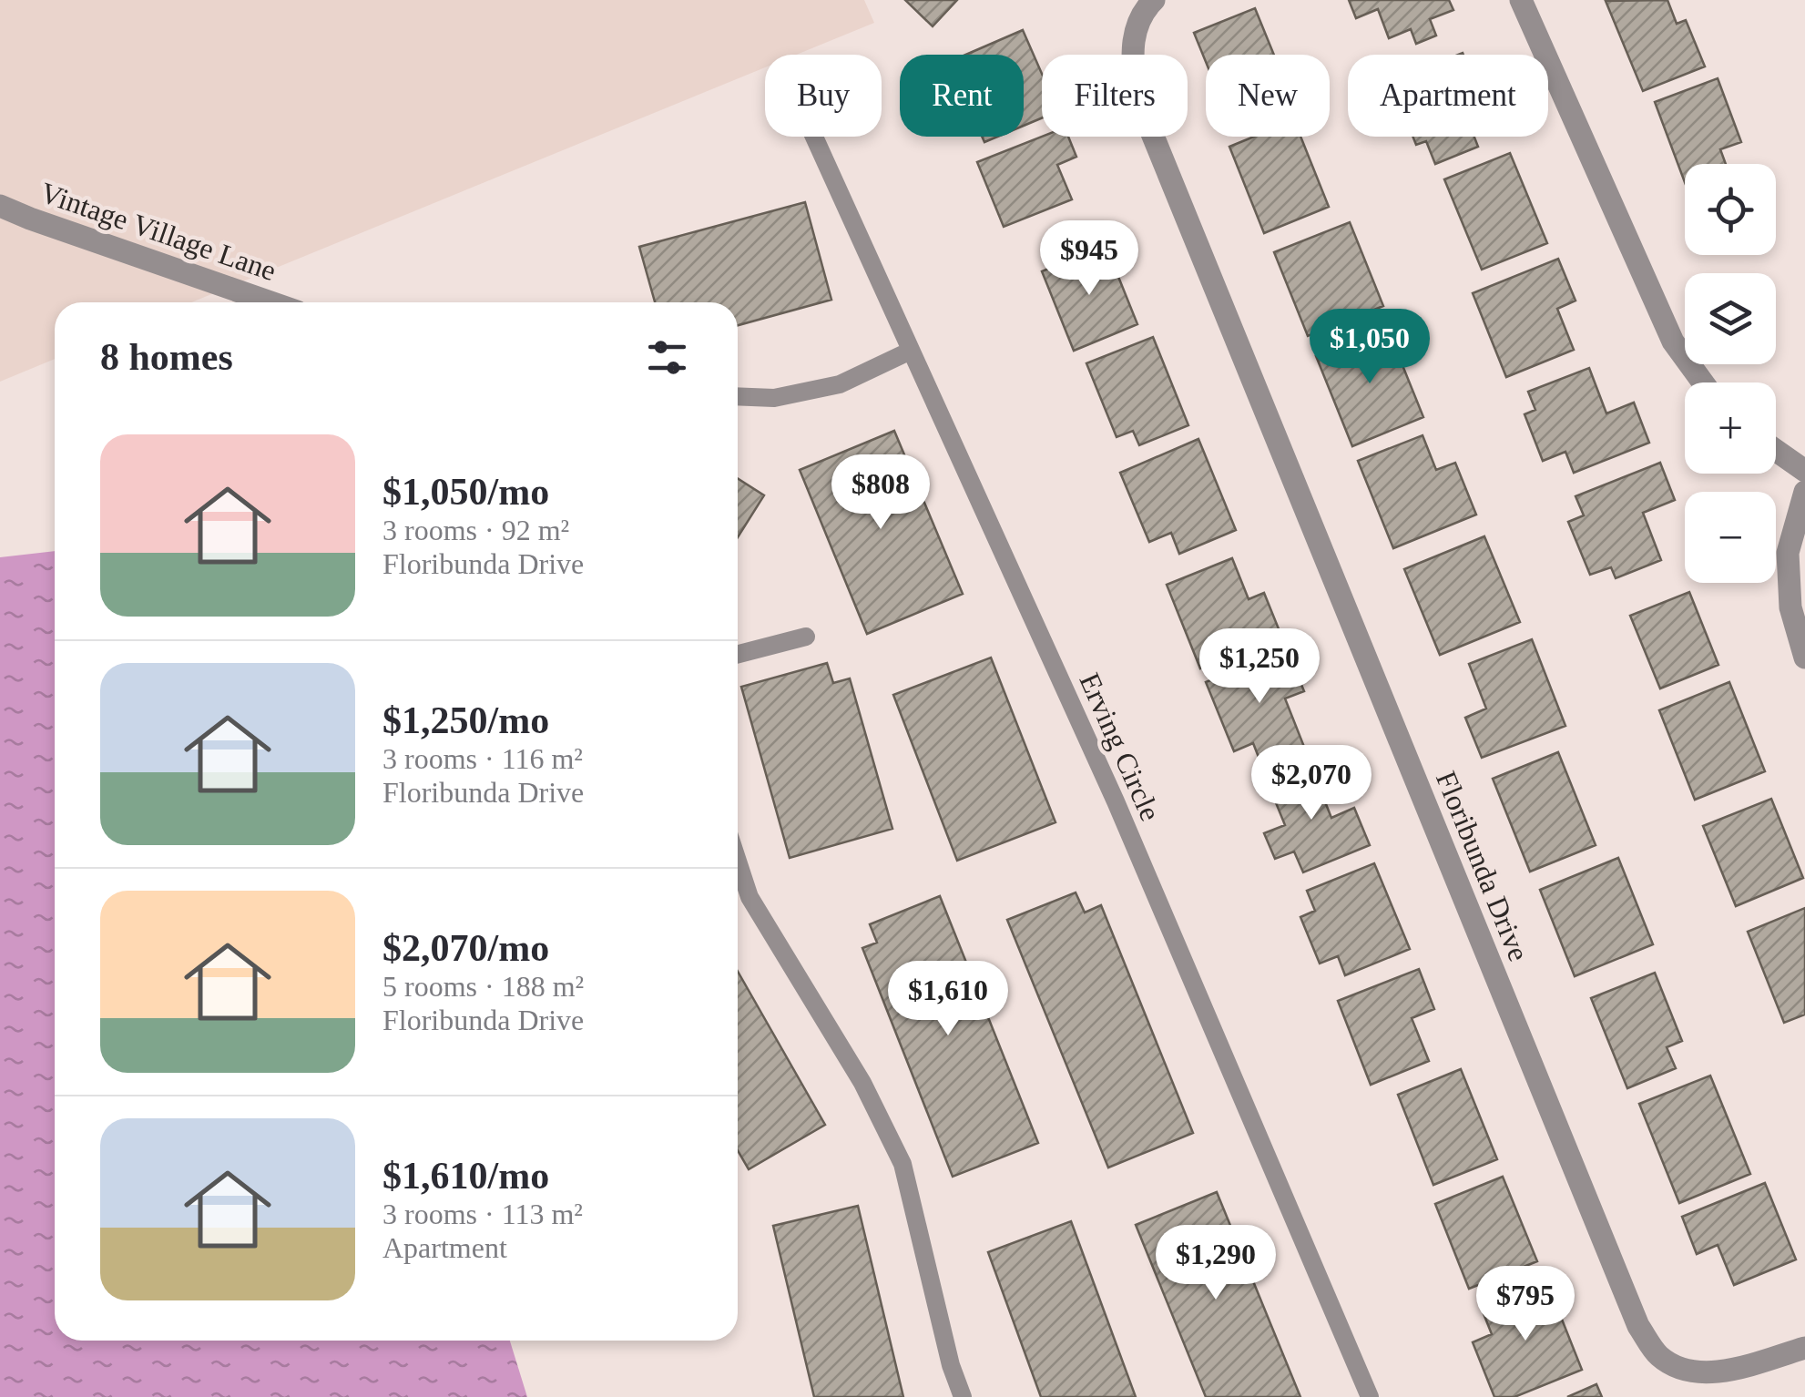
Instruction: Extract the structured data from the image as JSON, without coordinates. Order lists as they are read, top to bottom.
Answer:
{
  "streets": {
    "street": ["Vintage Village Lane", "Floribunda Drive"],
    "lane": ["Erving Circle"]
  },
  "page": {
    "chip": [
      "Buy",
      "Rent",
      "Filters",
      "New",
      "Apartment"
    ],
    "map_buttons": ["+", "−"],
    "price": [
      "$945",
      "$1,050",
      "$808",
      "$1,250",
      "$2,070",
      "$1,610",
      "$1,290",
      "$795"
    ],
    "heading": "8 homes",
    "list": [
      {
        "name": "$1,050/mo",
        "note": "3 rooms · 92 m² · Floribunda Drive"
      },
      {
        "name": "$1,250/mo",
        "note": "3 rooms · 116 m² · Floribunda Drive"
      },
      {
        "name": "$2,070/mo",
        "note": "5 rooms · 188 m² · Floribunda Drive"
      },
      {
        "name": "$1,610/mo",
        "note": "3 rooms · 113 m² · Apartment"
      }
    ]
  }
}
